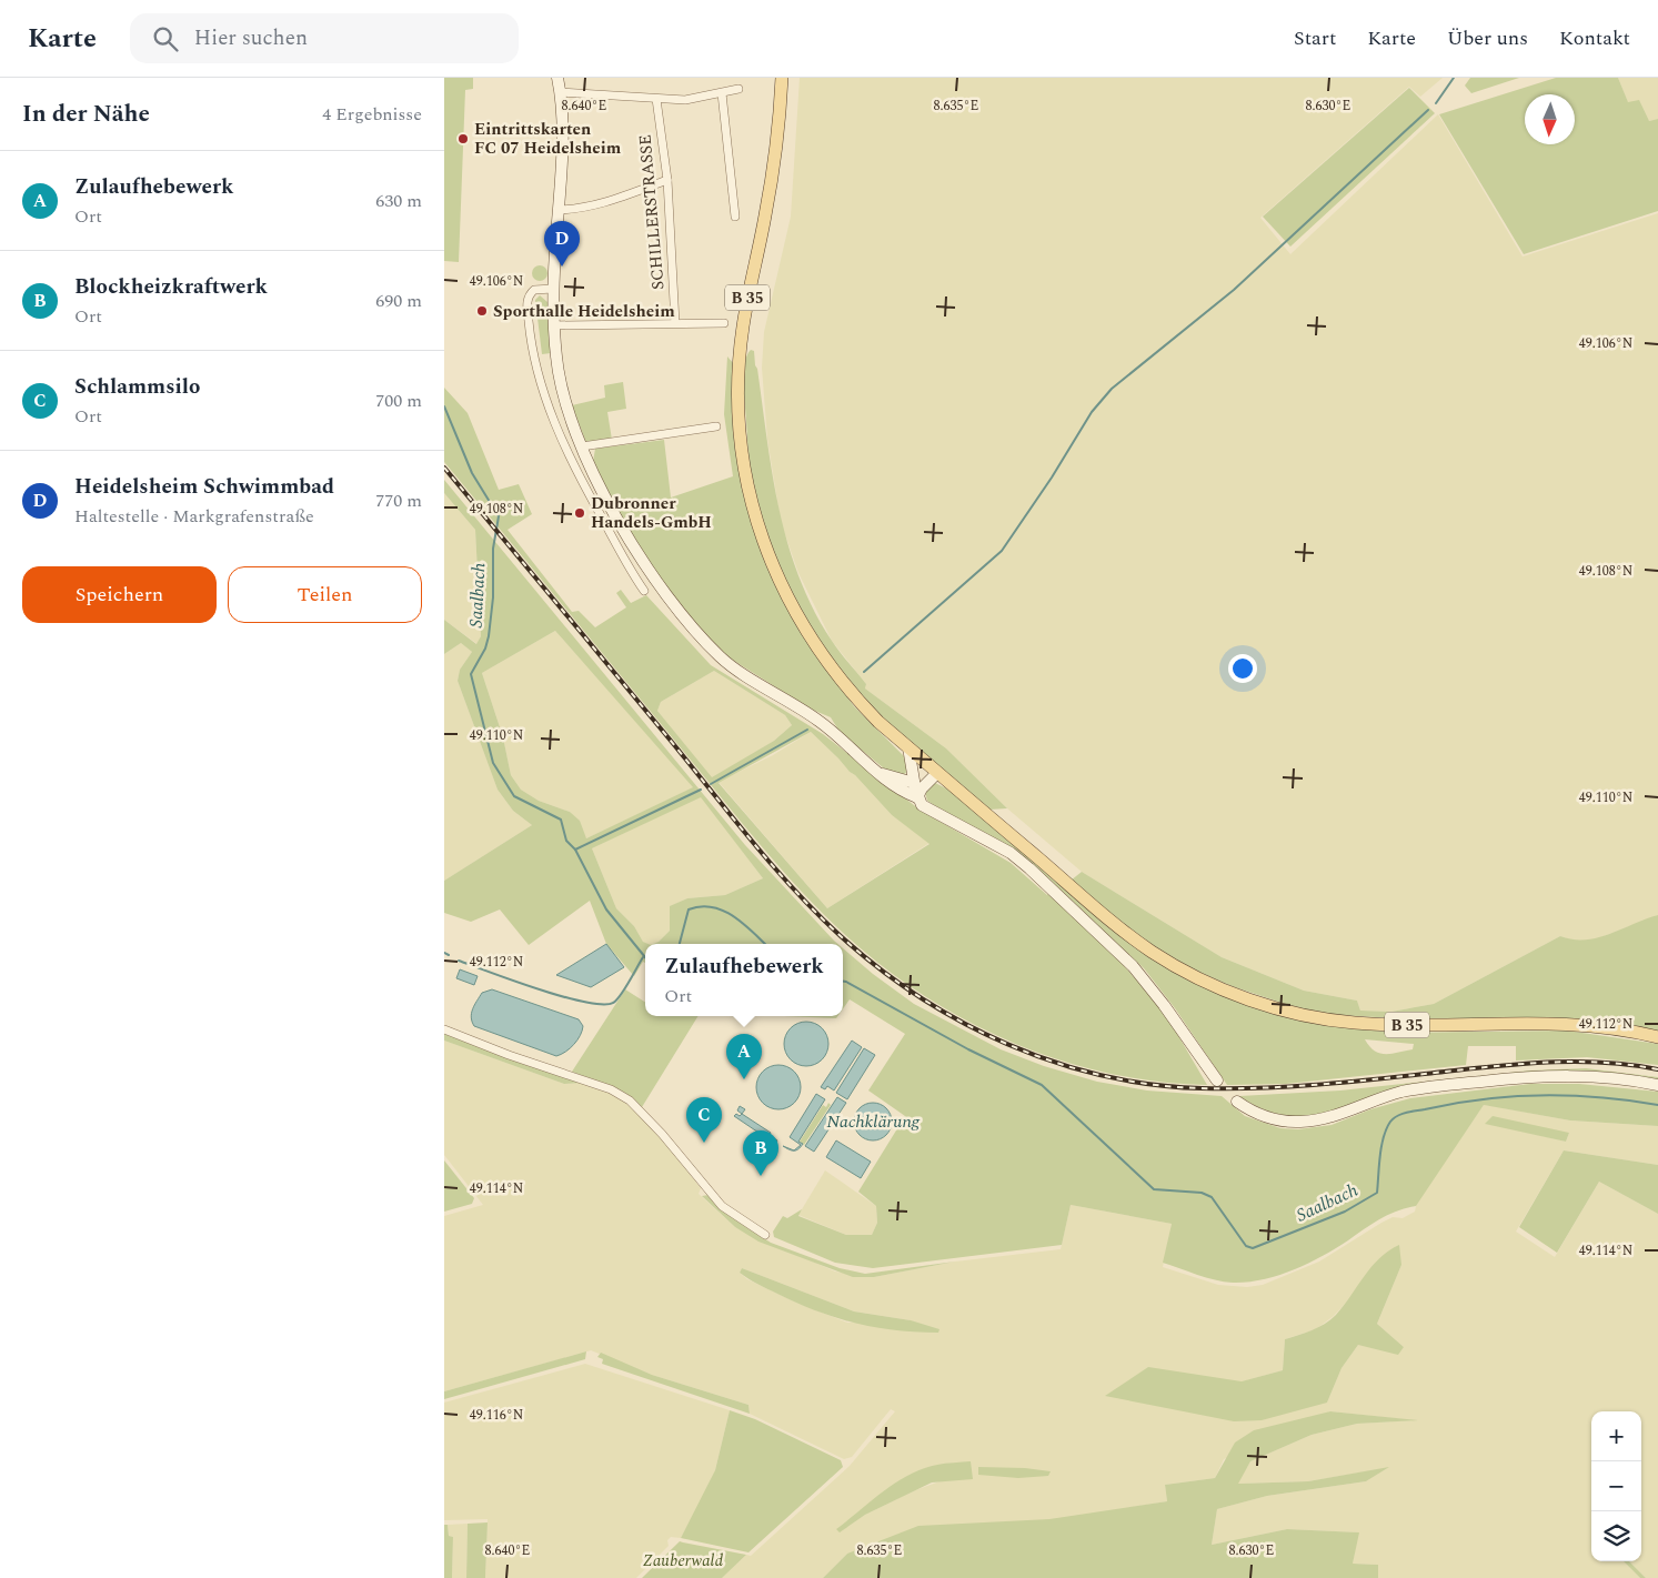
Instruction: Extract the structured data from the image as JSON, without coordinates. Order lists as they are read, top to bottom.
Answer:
{
  "streets": {
    "main road": ["B 35"],
    "street": ["SCHILLERSTRASSE"]
  },
  "water": ["Saalbach", "Nachklärung"],
  "parks": ["Zauberwald"],
  "places": ["Eintrittskarten FC 07 Heidelsheim", "Sporthalle Heidelsheim", "Dubronner Handels-GmbH"],
  "north": "bottom",
  "page": {
    "header": "Karte",
    "search": "Hier suchen",
    "nav": [
      "Start",
      "Karte",
      "Über uns",
      "Kontakt"
    ],
    "heading": ["In der Nähe", "4 Ergebnisse"],
    "list": [
      {
        "mark": "A",
        "name": "Zulaufhebewerk",
        "note": "Ort",
        "value": "630 m"
      },
      {
        "mark": "B",
        "name": "Blockheizkraftwerk",
        "note": "Ort",
        "value": "690 m"
      },
      {
        "mark": "C",
        "name": "Schlammsilo",
        "note": "Ort",
        "value": "700 m"
      },
      {
        "mark": "D",
        "name": "Heidelsheim Schwimmbad",
        "note": "Haltestelle · Markgrafenstraße",
        "value": "770 m"
      }
    ],
    "pins": [
      "D",
      "A",
      "C",
      "B"
    ],
    "buttons": ["Speichern", "Teilen"],
    "popup": ["Zulaufhebewerk", "Ort"],
    "map_buttons": ["+", "−"]
  },
  "coordinates": [
    "8.640°E",
    "8.635°E",
    "8.630°E",
    "49.106°N",
    "49.108°N",
    "49.110°N",
    "49.112°N",
    "49.114°N",
    "49.116°N"
  ]
}
